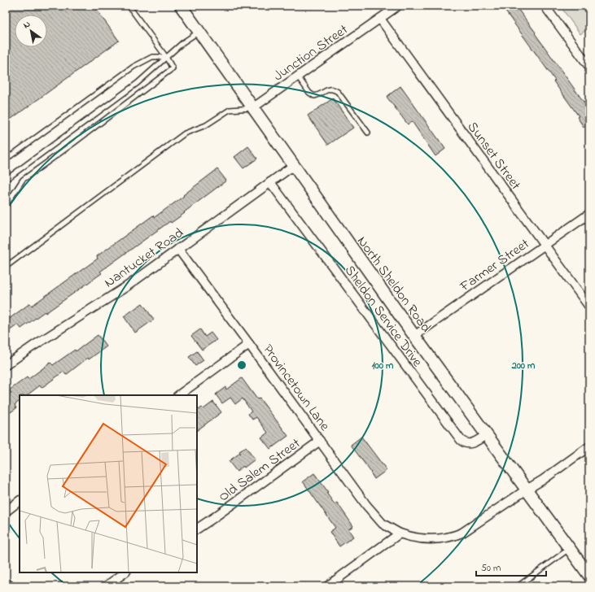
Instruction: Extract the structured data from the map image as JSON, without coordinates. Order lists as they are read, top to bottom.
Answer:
{
  "streets": {
    "main road": ["North Sheldon Road"],
    "street": [
      "Junction Street",
      "Sunset Street",
      "Nantucket Road",
      "Farmer Street",
      "Sheldon Service Drive",
      "Provincetown Lane",
      "Old Salem Street"
    ]
  },
  "crossings": [
    ["Junction Street", "Sunset Street"],
    ["Junction Street", "North Sheldon Road"],
    ["Sunset Street", "Farmer Street"],
    ["Nantucket Road", "North Sheldon Road"],
    ["Nantucket Road", "Sheldon Service Drive"],
    ["Nantucket Road", "Provincetown Lane"],
    ["Farmer Street", "North Sheldon Road"],
    ["North Sheldon Road", "Sheldon Service Drive"],
    ["North Sheldon Road", "Provincetown Lane"],
    ["Provincetown Lane", "Old Salem Street"]
  ],
  "scale_bar": "50 m",
  "north": "top left",
  "rings": ["100 m", "200 m"]
}
